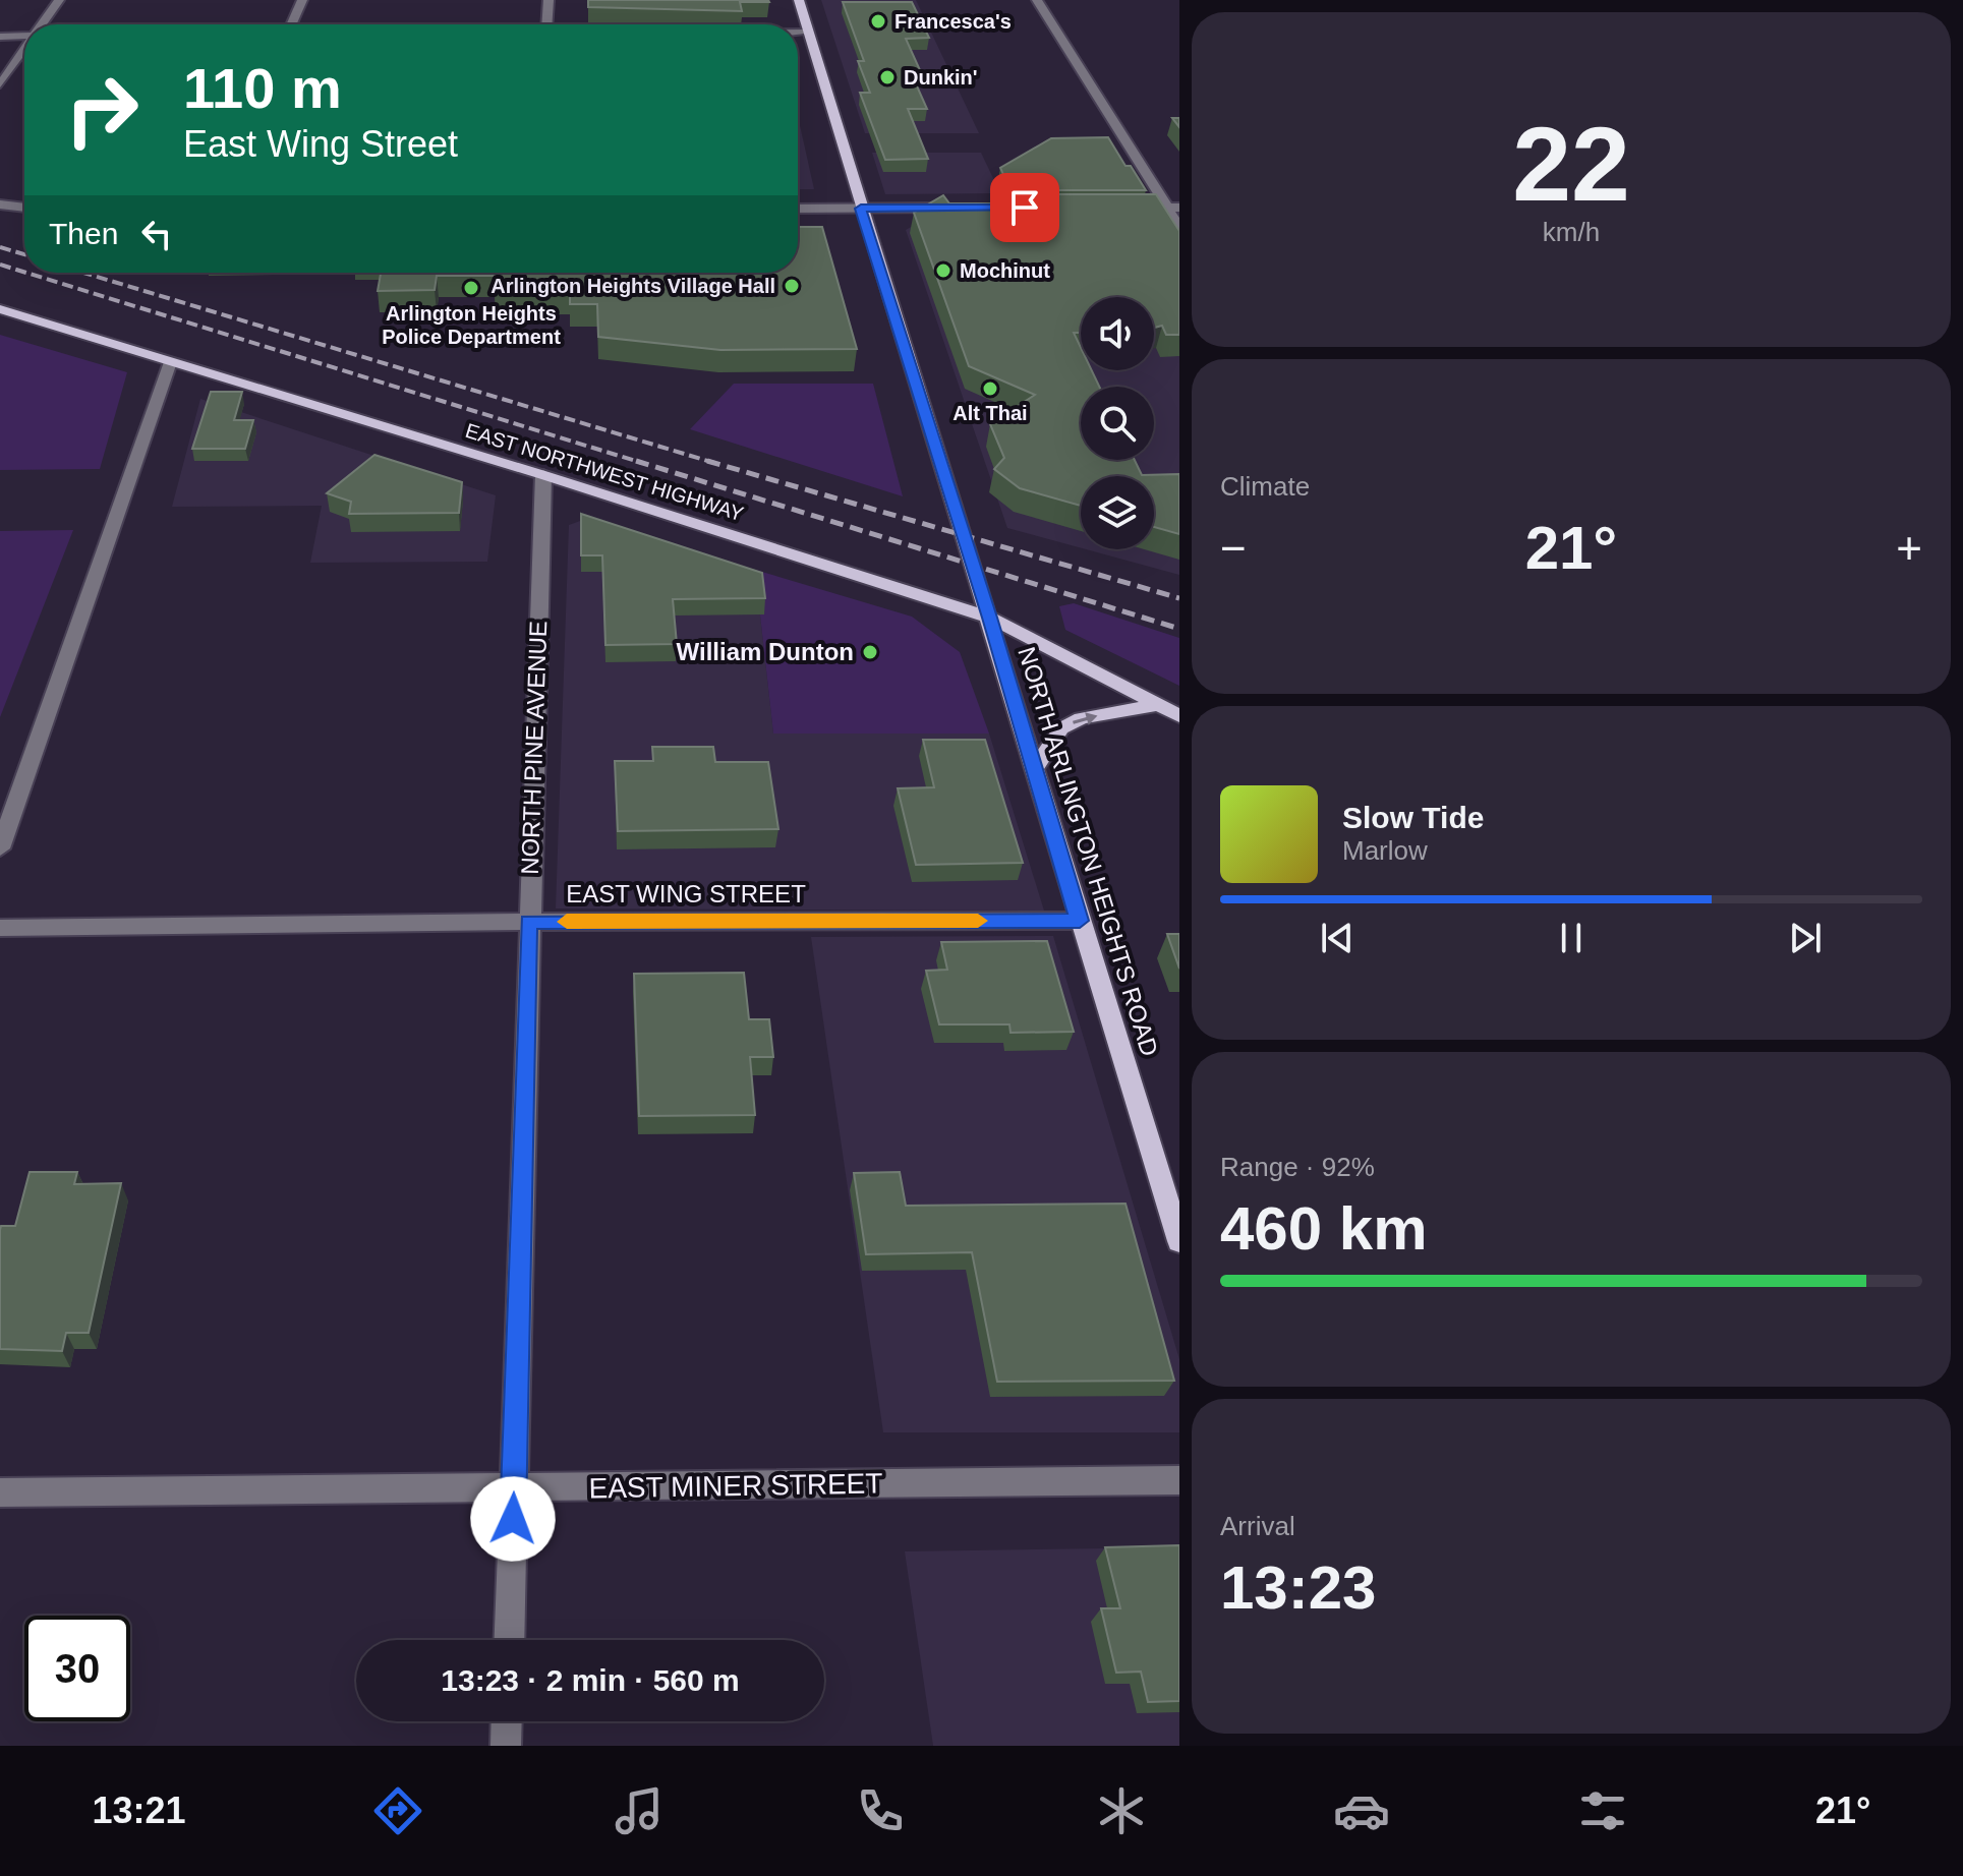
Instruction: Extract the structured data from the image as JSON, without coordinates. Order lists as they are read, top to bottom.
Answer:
{
  "streets": {
    "main road": ["EAST NORTHWEST HIGHWAY", "NORTH ARLINGTON HEIGHTS ROAD"],
    "street": ["NORTH PINE AVENUE", "EAST WING STREET", "EAST MINER STREET"]
  },
  "crossings": [
    ["EAST NORTHWEST HIGHWAY", "NORTH PINE AVENUE"],
    ["EAST NORTHWEST HIGHWAY", "NORTH ARLINGTON HEIGHTS ROAD"],
    ["NORTH PINE AVENUE", "EAST WING STREET"],
    ["NORTH PINE AVENUE", "EAST MINER STREET"],
    ["NORTH ARLINGTON HEIGHTS ROAD", "EAST WING STREET"]
  ],
  "places": [
    "Francesca's",
    "Dunkin'",
    "Mochinut",
    "Arlington Heights Village Hall",
    "Arlington Heights Police Department",
    "Alt Thai",
    "William Dunton"
  ],
  "page": {
    "tile": [
      ["22", "km/h"],
      "Climate",
      ["Range · 92%", "460 km"],
      ["Arrival", "13:23"]
    ],
    "turn": ["110 m", "East Wing Street"],
    "then": "Then",
    "heat": ["−", "21°", "+"],
    "song": ["Slow Tide", "Marlow"],
    "limit": "30",
    "trip": "13:23 · 2 min · 560 m",
    "tabs": ["13:21", "21°"]
  }
}
